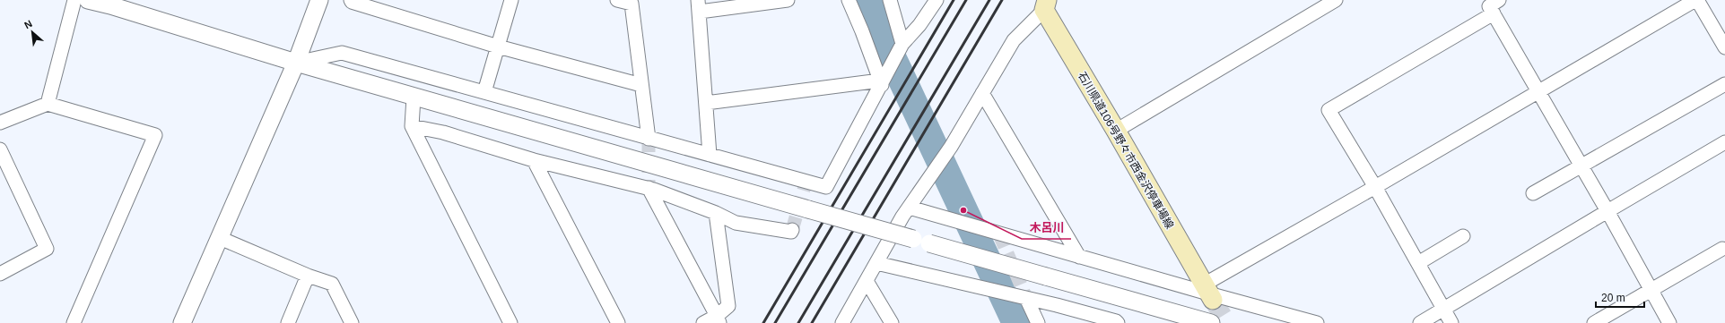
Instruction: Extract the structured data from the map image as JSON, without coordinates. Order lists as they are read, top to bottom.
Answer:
{
  "streets": {
    "main road": ["石川県道106号野々市西金沢停車場線"]
  },
  "places": ["木呂川"],
  "scale_bar": "20 m",
  "north": "top left"
}
